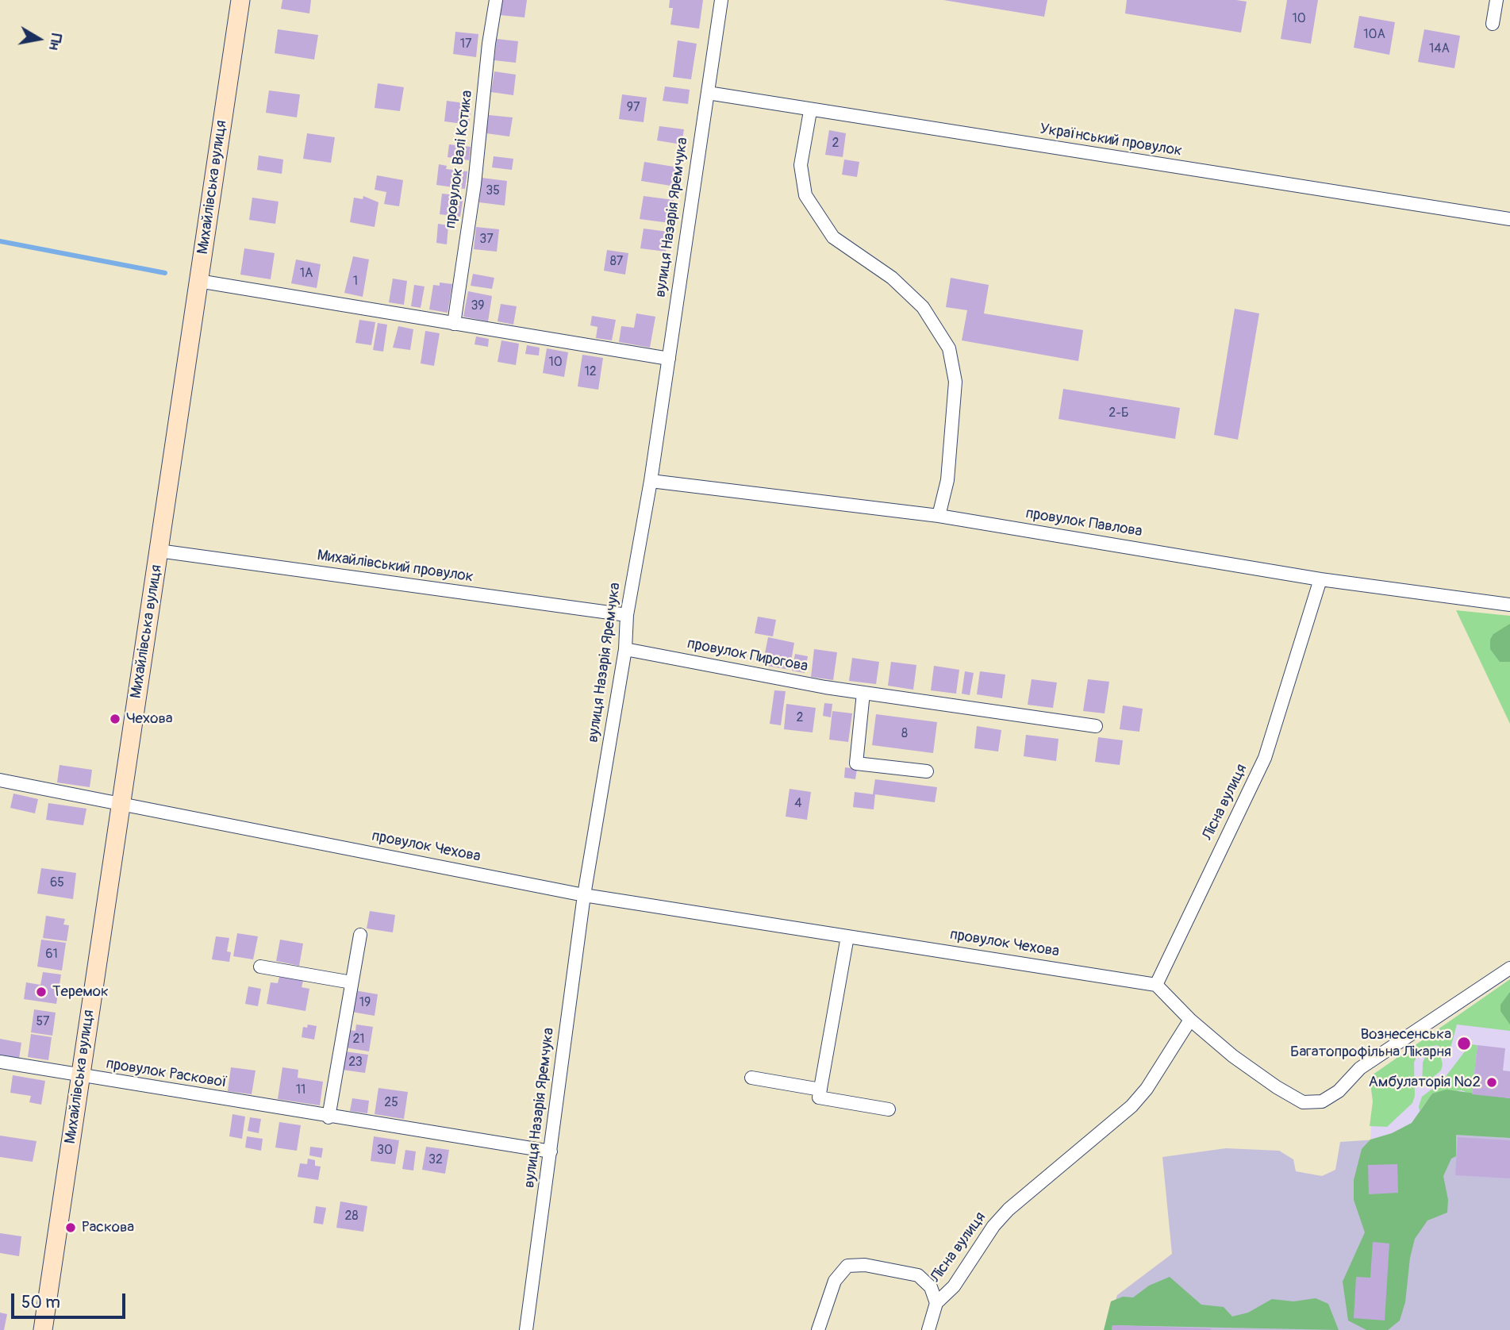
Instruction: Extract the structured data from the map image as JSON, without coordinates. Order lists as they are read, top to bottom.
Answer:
{
  "streets": {
    "main road": ["Михайлівська вулиця"],
    "street": [
      "Український провулок",
      "провулок Валі Котика",
      "вулиця Назарія Яремчука",
      "провулок Павлова",
      "Михайлівський провулок",
      "провулок Пирогова",
      "Лісна вулиця",
      "провулок Чехова",
      "провулок Раскової"
    ]
  },
  "crossings": [
    ["Український провулок", "вулиця Назарія Яремчука"],
    ["Михайлівська вулиця", "Михайлівський провулок"],
    ["Михайлівська вулиця", "провулок Чехова"],
    ["Михайлівська вулиця", "провулок Раскової"],
    ["вулиця Назарія Яремчука", "провулок Павлова"],
    ["вулиця Назарія Яремчука", "Михайлівський провулок"],
    ["вулиця Назарія Яремчука", "провулок Пирогова"],
    ["вулиця Назарія Яремчука", "провулок Чехова"],
    ["вулиця Назарія Яремчука", "провулок Раскової"],
    ["провулок Павлова", "Лісна вулиця"],
    ["Лісна вулиця", "провулок Чехова"]
  ],
  "places": [
    "Чехова",
    "Теремок",
    "Вознесенська Багатопрофільна Лікарня",
    "Амбулаторія №2",
    "Раскова"
  ],
  "house_numbers": [
    "10",
    "10А",
    "17",
    "14А",
    "97",
    "2",
    "35",
    "37",
    "87",
    "1А",
    "1",
    "39",
    "10",
    "12",
    "2-Б",
    "2",
    "8",
    "4",
    "65",
    "61",
    "19",
    "57",
    "21",
    "23",
    "11",
    "25",
    "30",
    "32",
    "28"
  ],
  "scale_bar": "50 m",
  "north": "right"
}
